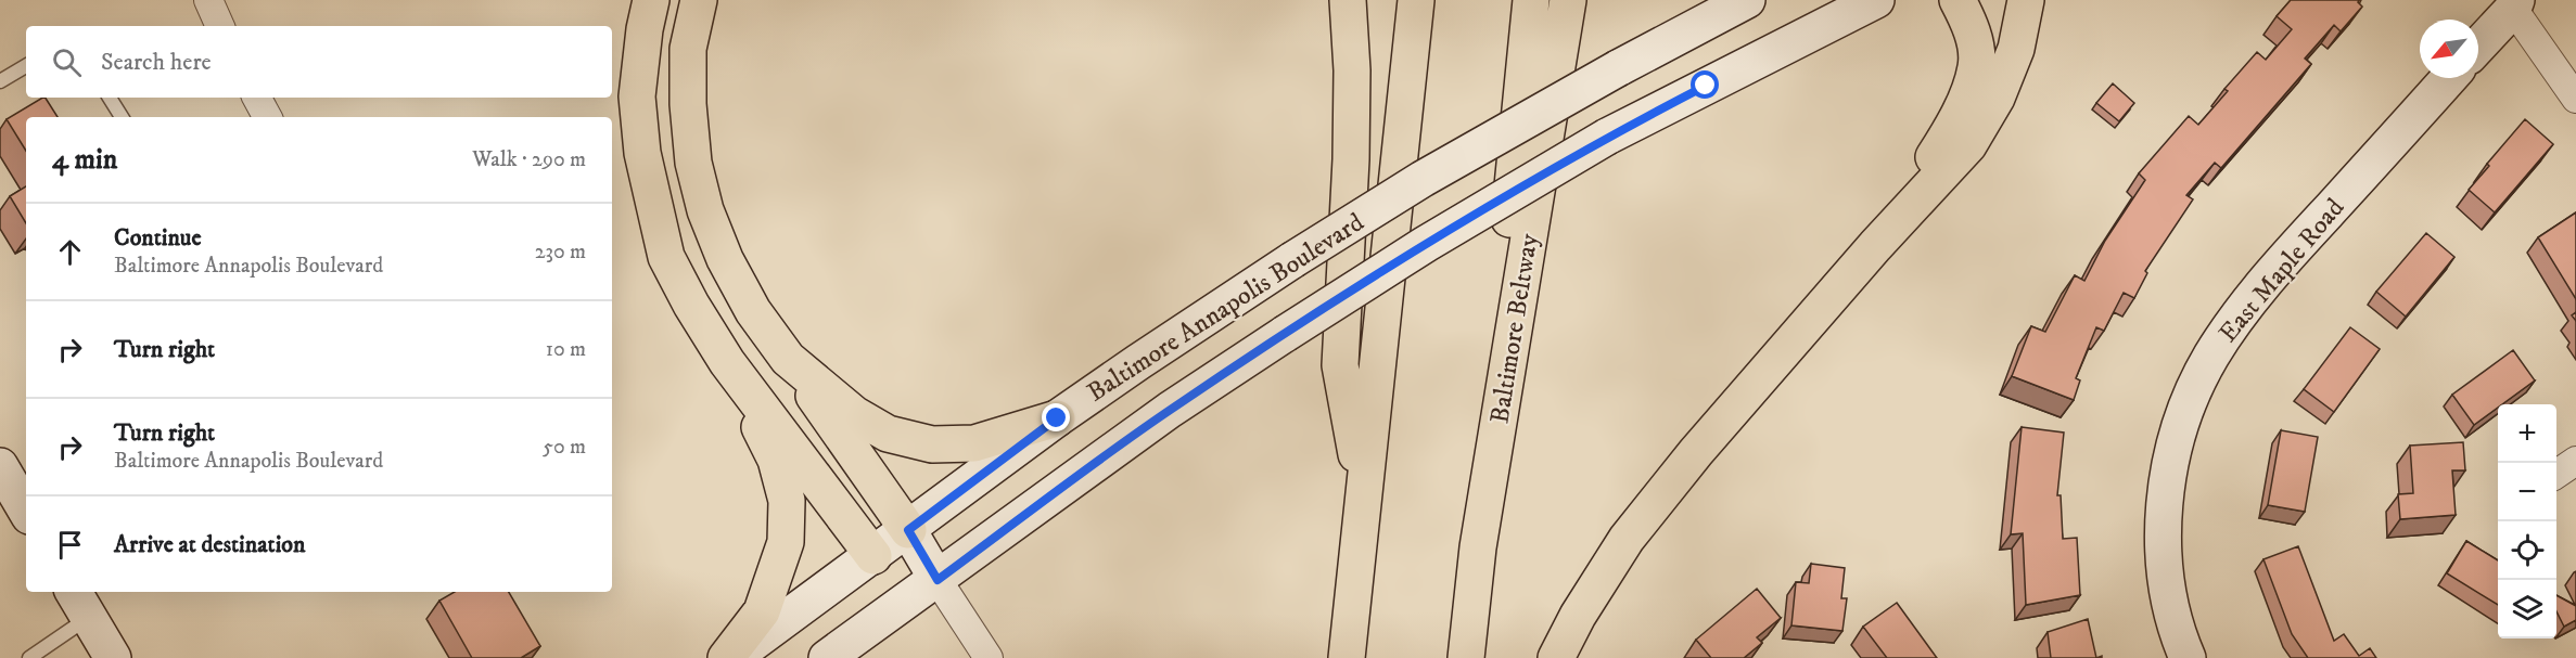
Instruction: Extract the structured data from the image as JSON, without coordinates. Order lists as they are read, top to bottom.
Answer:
{
  "streets": {
    "highway": ["Baltimore Beltway"],
    "main road": ["East Maple Road", "Baltimore Annapolis Boulevard"]
  },
  "north": "bottom left",
  "page": {
    "search": "Search here",
    "heading": ["4 min", "Walk · 290 m"],
    "list": [
      ["Continue", "Baltimore Annapolis Boulevard", "230 m"],
      ["Turn right", "10 m"],
      ["Turn right", "Baltimore Annapolis Boulevard", "50 m"],
      "Arrive at destination"
    ],
    "map_buttons": ["+", "−"]
  }
}
